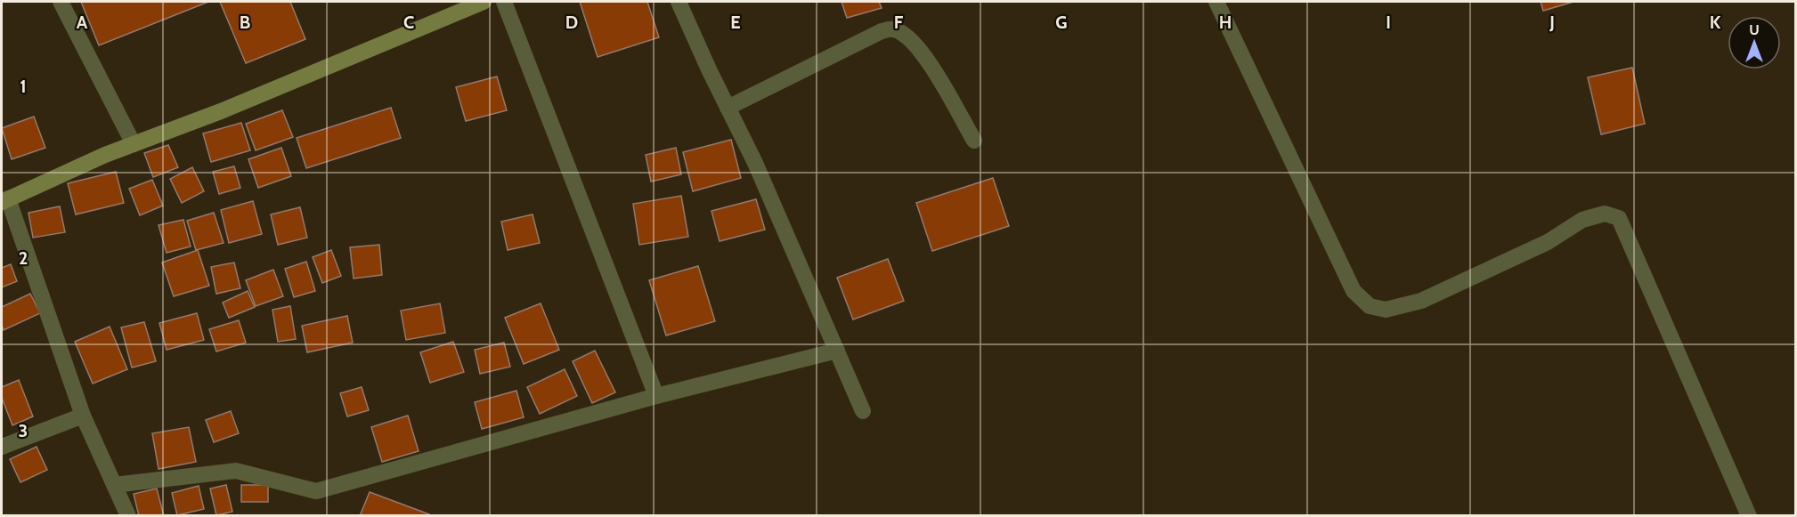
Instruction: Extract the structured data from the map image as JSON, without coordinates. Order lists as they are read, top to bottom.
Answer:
{
  "north": "top",
  "grid": {
    "columns": [
      "A",
      "B",
      "C",
      "D",
      "E",
      "F",
      "G",
      "H",
      "I",
      "J",
      "K"
    ],
    "rows": ["1", "2", "3"]
  }
}
